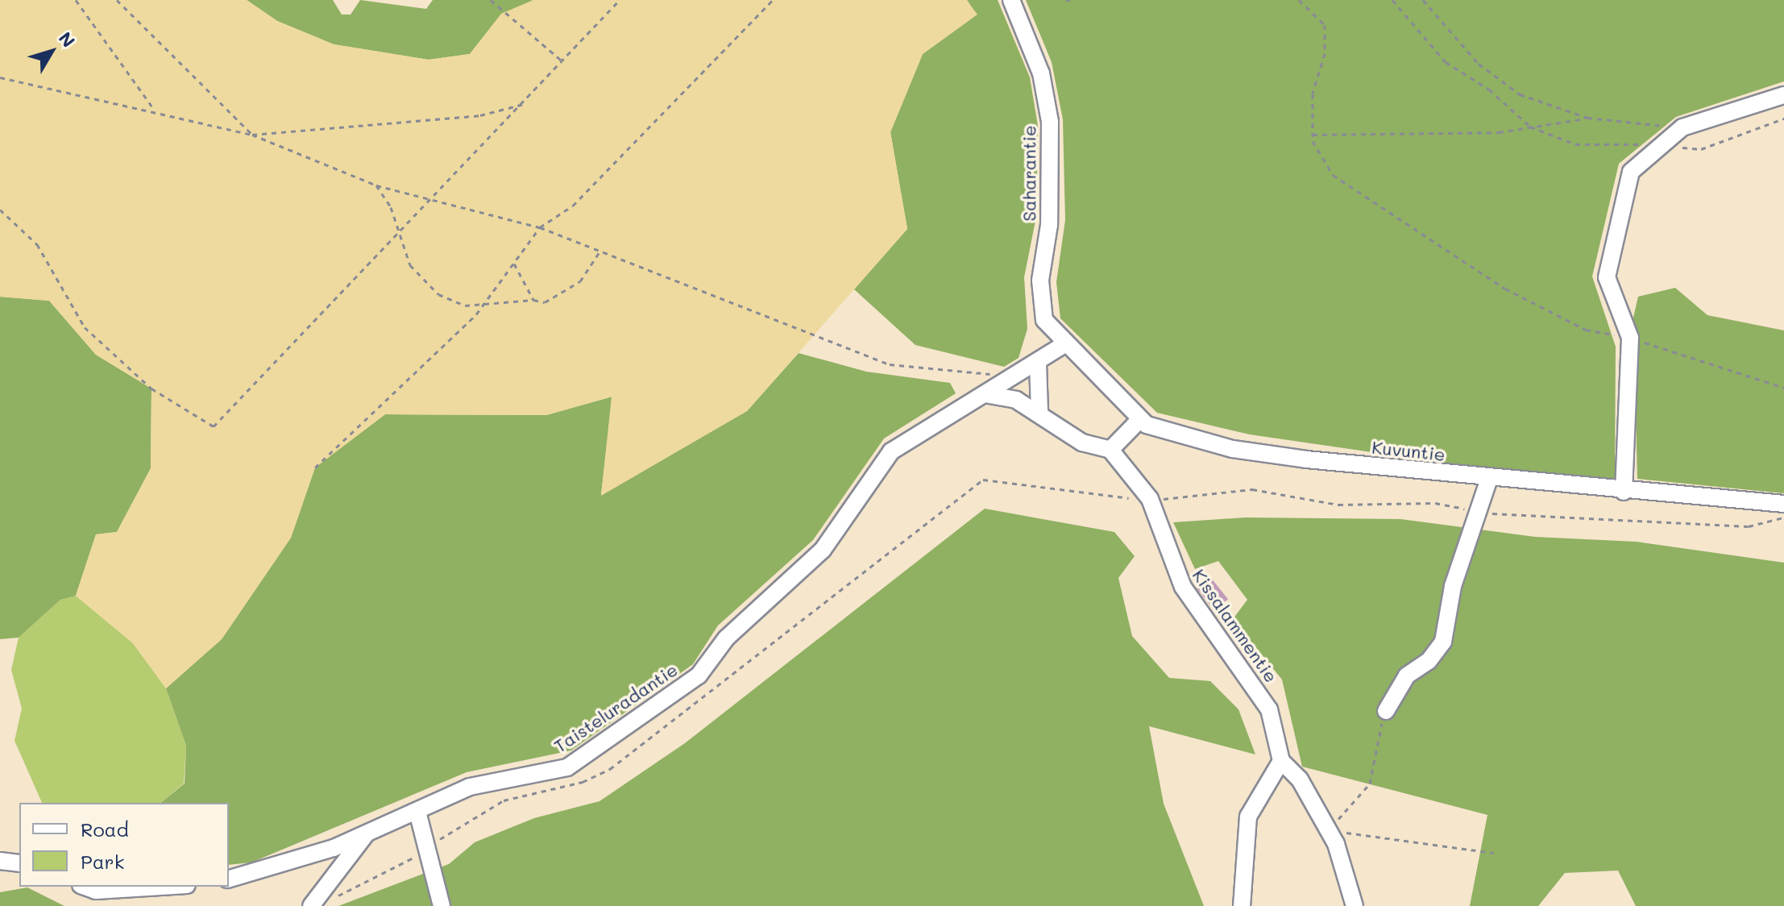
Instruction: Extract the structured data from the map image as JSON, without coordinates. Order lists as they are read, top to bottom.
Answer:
{
  "streets": {
    "street": [
      "Saharantie",
      "Kuvuntie",
      "Kissalammentie",
      "Taisteluradantie"
    ]
  },
  "crossings": [
    ["Saharantie", "Kuvuntie"],
    ["Saharantie", "Taisteluradantie"],
    ["Kuvuntie", "Taisteluradantie"]
  ],
  "legend": ["Road", "Park"],
  "north": "top right"
}
